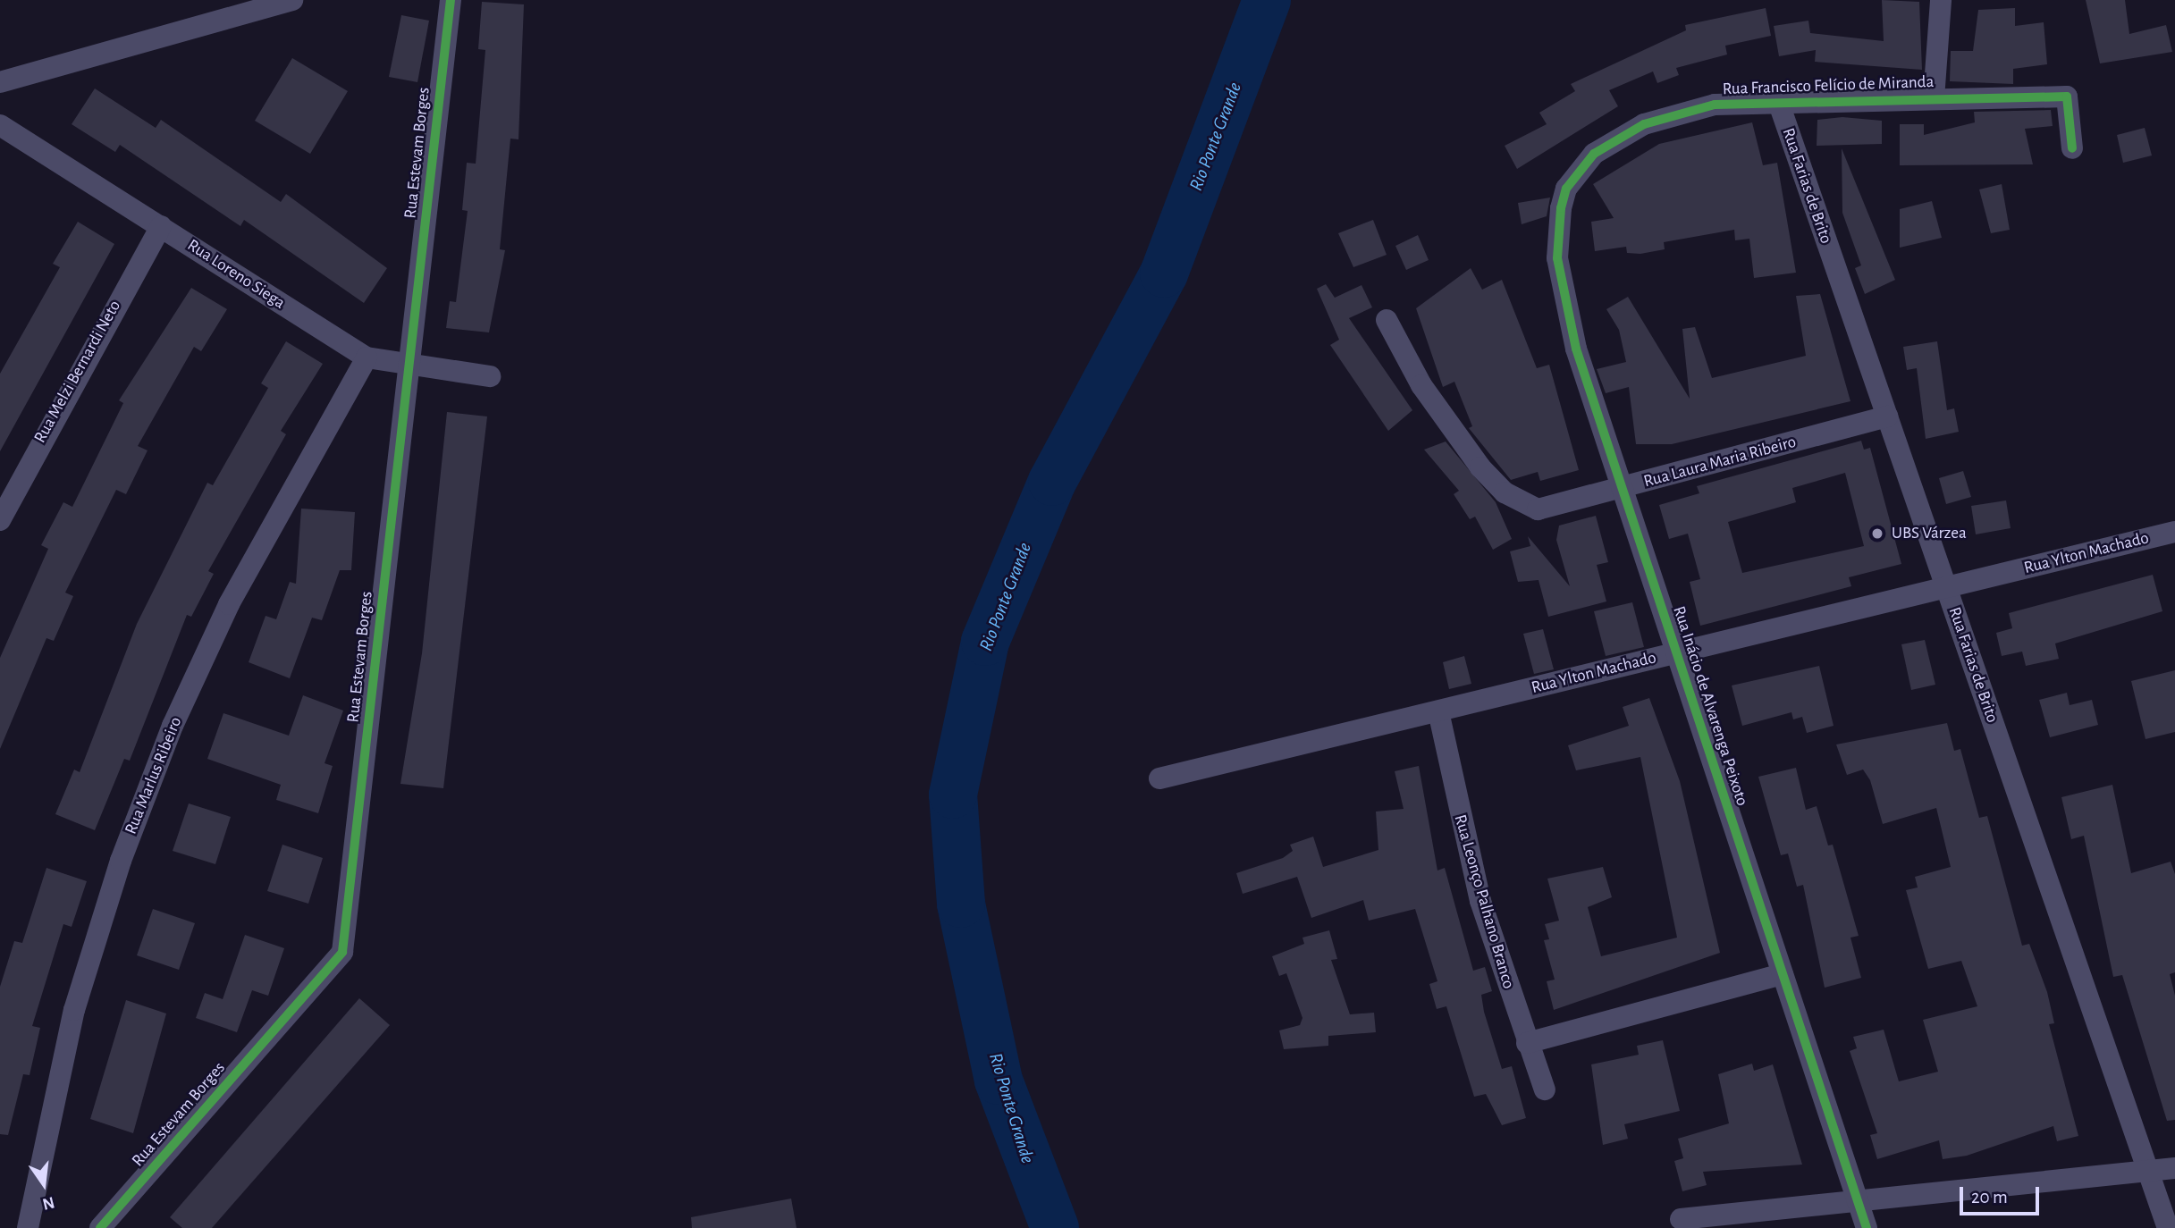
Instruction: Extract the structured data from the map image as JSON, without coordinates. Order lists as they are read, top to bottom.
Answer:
{
  "streets": {
    "street": [
      "Rua Francisco Felício de Miranda",
      "Rua Estevam Borges",
      "Rua Farias de Brito",
      "Rua Loreno Siega",
      "Rua Melzi Bernardi Neto",
      "Rua Laura Maria Ribeiro",
      "Rua Ylton Machado",
      "Rua Inácio de Alvarenga Peixoto",
      "Rua Marlus Ribeiro",
      "Rua Leonço Palhano Branco"
    ]
  },
  "crossings": [
    ["Rua Francisco Felício de Miranda", "Rua Farias de Brito"],
    ["Rua Francisco Felício de Miranda", "Rua Inácio de Alvarenga Peixoto"],
    ["Rua Estevam Borges", "Rua Loreno Siega"],
    ["Rua Farias de Brito", "Rua Laura Maria Ribeiro"],
    ["Rua Farias de Brito", "Rua Ylton Machado"],
    ["Rua Loreno Siega", "Rua Melzi Bernardi Neto"],
    ["Rua Loreno Siega", "Rua Marlus Ribeiro"],
    ["Rua Laura Maria Ribeiro", "Rua Inácio de Alvarenga Peixoto"],
    ["Rua Ylton Machado", "Rua Inácio de Alvarenga Peixoto"],
    ["Rua Ylton Machado", "Rua Leonço Palhano Branco"]
  ],
  "water": ["Rio Ponte Grande"],
  "places": ["UBS Várzea"],
  "scale_bar": "20 m",
  "north": "bottom"
}
